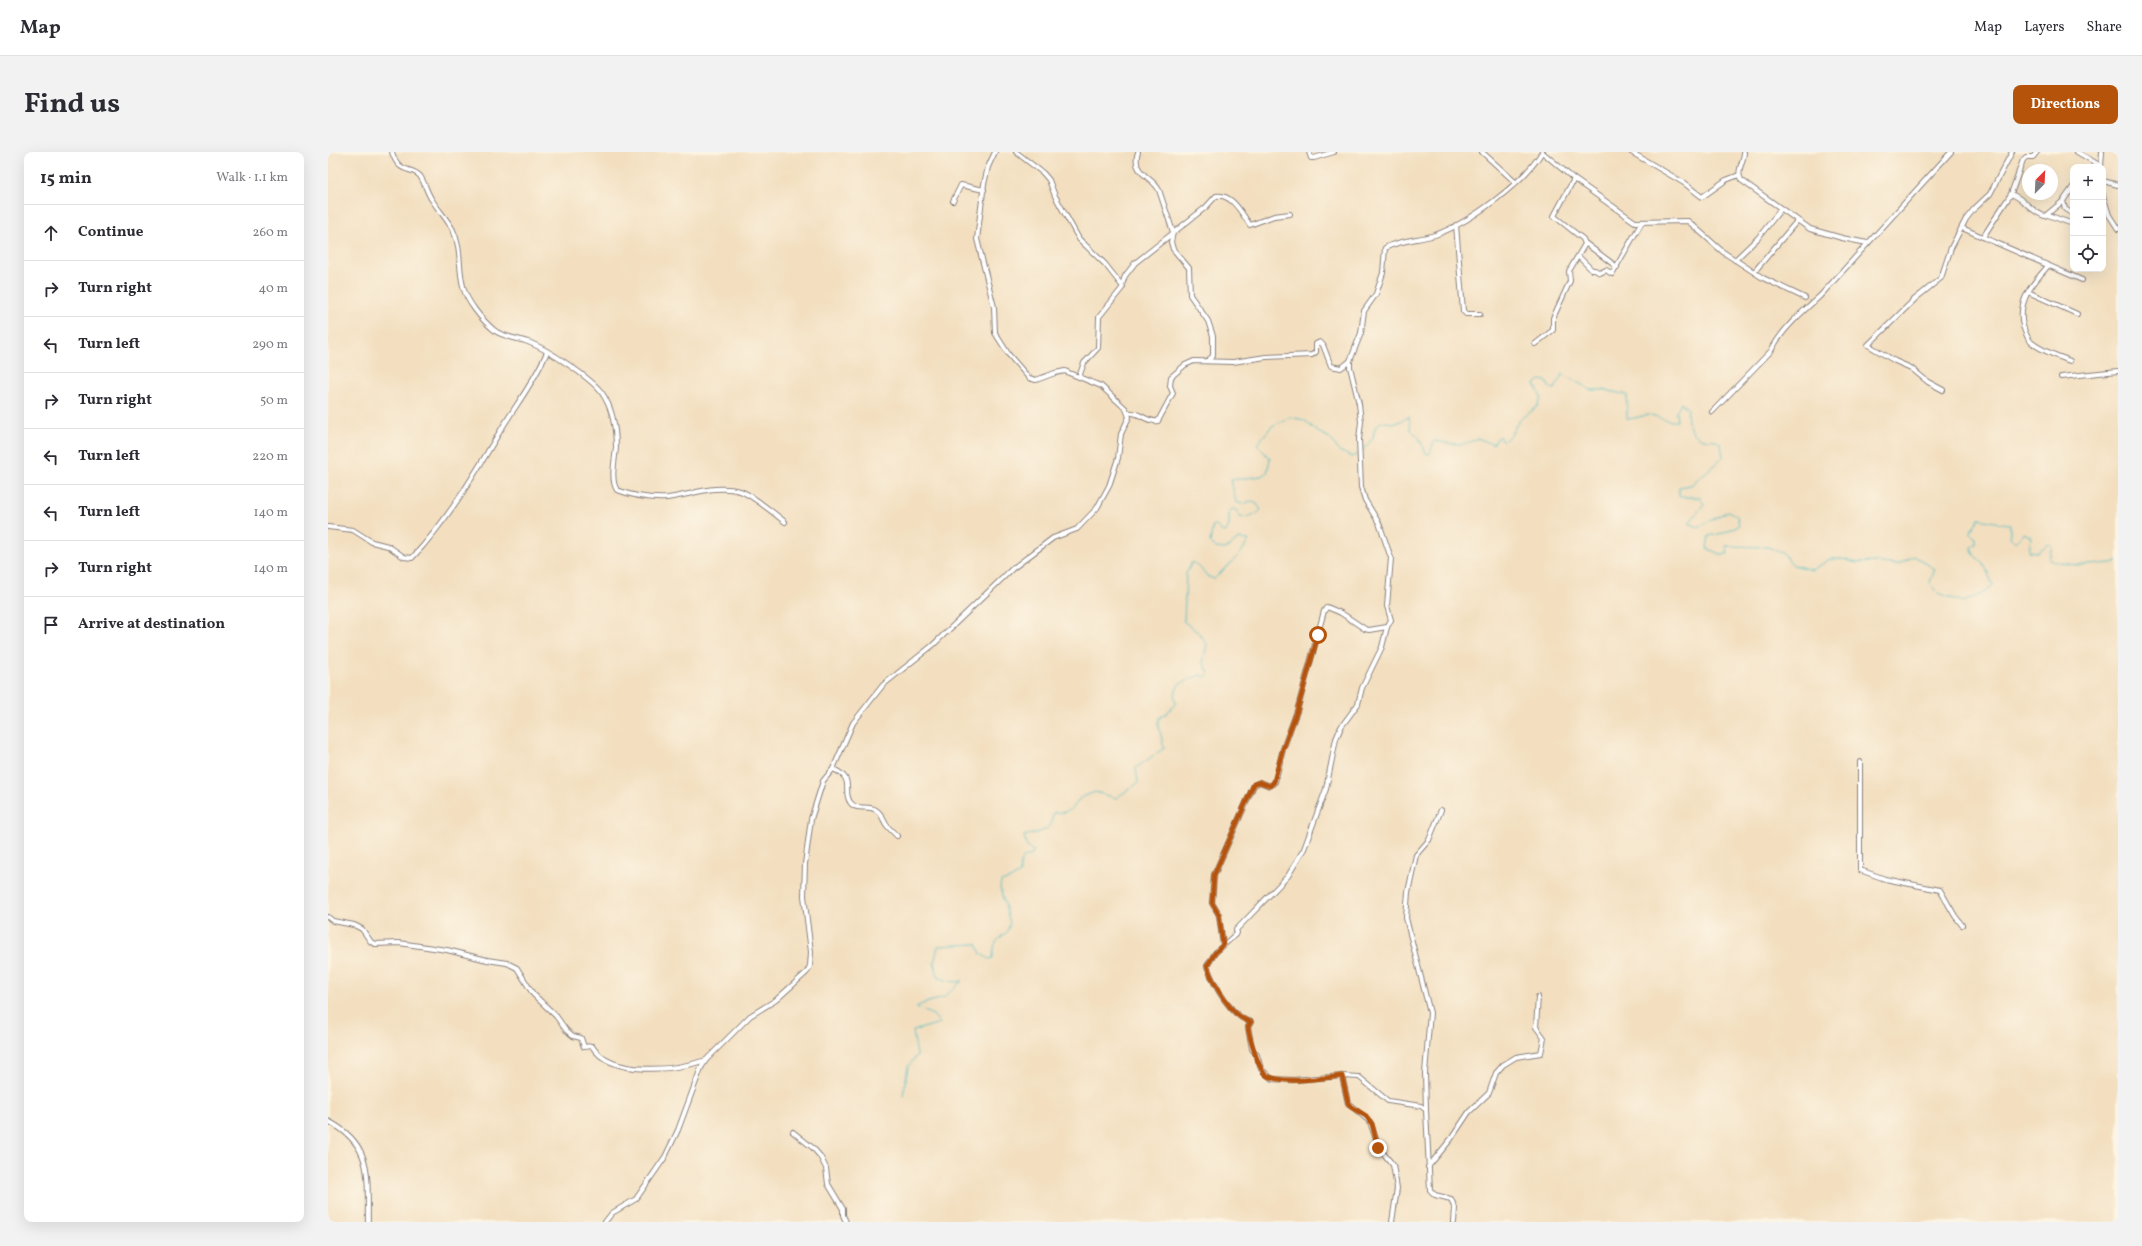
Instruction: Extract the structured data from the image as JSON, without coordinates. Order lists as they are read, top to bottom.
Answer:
{
  "north": "top right",
  "page": {
    "header": "Map",
    "nav": ["Map", "Layers", "Share"],
    "title": "Find us",
    "buttons": "Directions",
    "heading": ["15 min", "Walk · 1.1 km"],
    "map_buttons": ["+", "−"],
    "list": [
      ["Continue", "260 m"],
      ["Turn right", "40 m"],
      ["Turn left", "290 m"],
      ["Turn right", "50 m"],
      ["Turn left", "220 m"],
      ["Turn left", "140 m"],
      ["Turn right", "140 m"],
      "Arrive at destination"
    ]
  }
}
